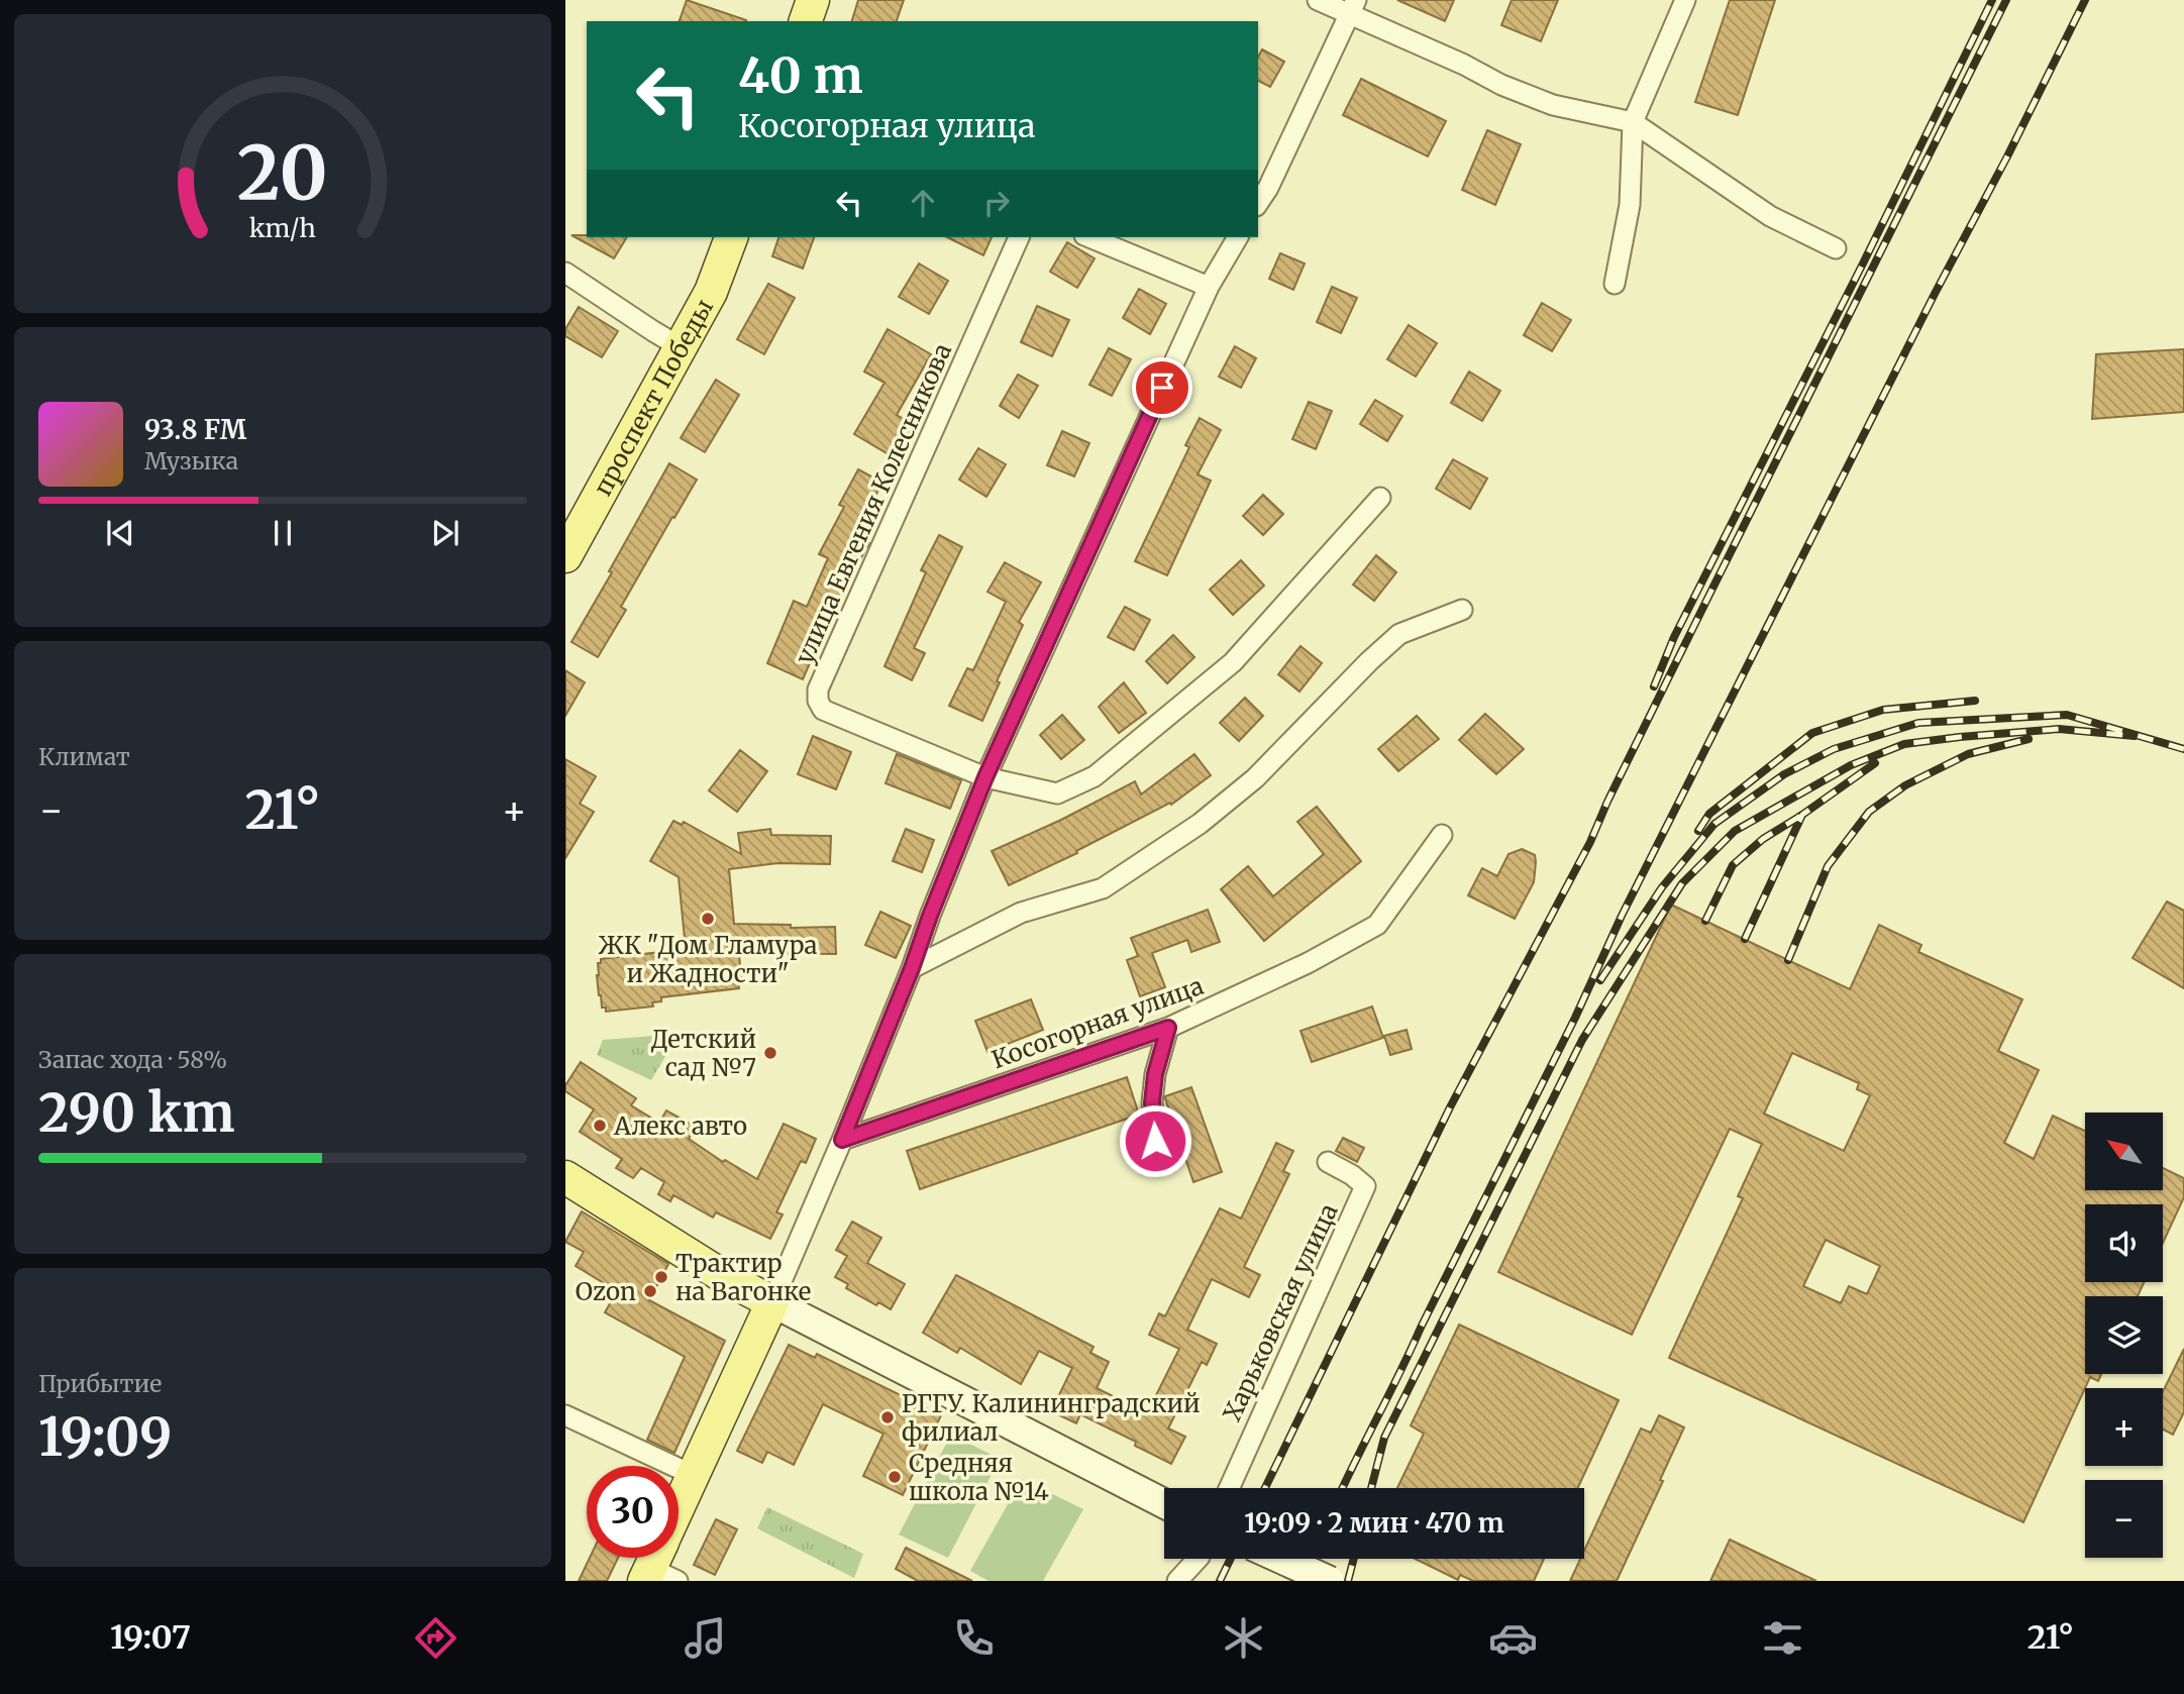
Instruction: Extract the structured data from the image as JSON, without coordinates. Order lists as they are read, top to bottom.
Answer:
{
  "streets": {
    "main road": ["проспект Победы"],
    "street": ["улица Евгения Колесникова", "Косогорная улица", "Харьковская улица"]
  },
  "places": [
    "ЖК \"Дом Гламура и Жадности\"",
    "Детский сад №7",
    "Алекс авто",
    "Трактир на Вагонке",
    "Ozon",
    "РГГУ. Калининградский филиал",
    "Средняя школа №14"
  ],
  "north": "top left",
  "page": {
    "turn": ["40 m", "Косогорная улица"],
    "song": ["93.8 FM", "Музыка"],
    "tile": [
      "Климат",
      ["Запас хода · 58%", "290 km"],
      ["Прибытие", "19:09"]
    ],
    "heat": ["−", "21°", "+"],
    "map_buttons": ["+", "−"],
    "limit": "30",
    "trip": "19:09 · 2 мин · 470 m",
    "tabs": ["19:07", "21°"],
    "gauge": ["20", "km/h"]
  }
}
